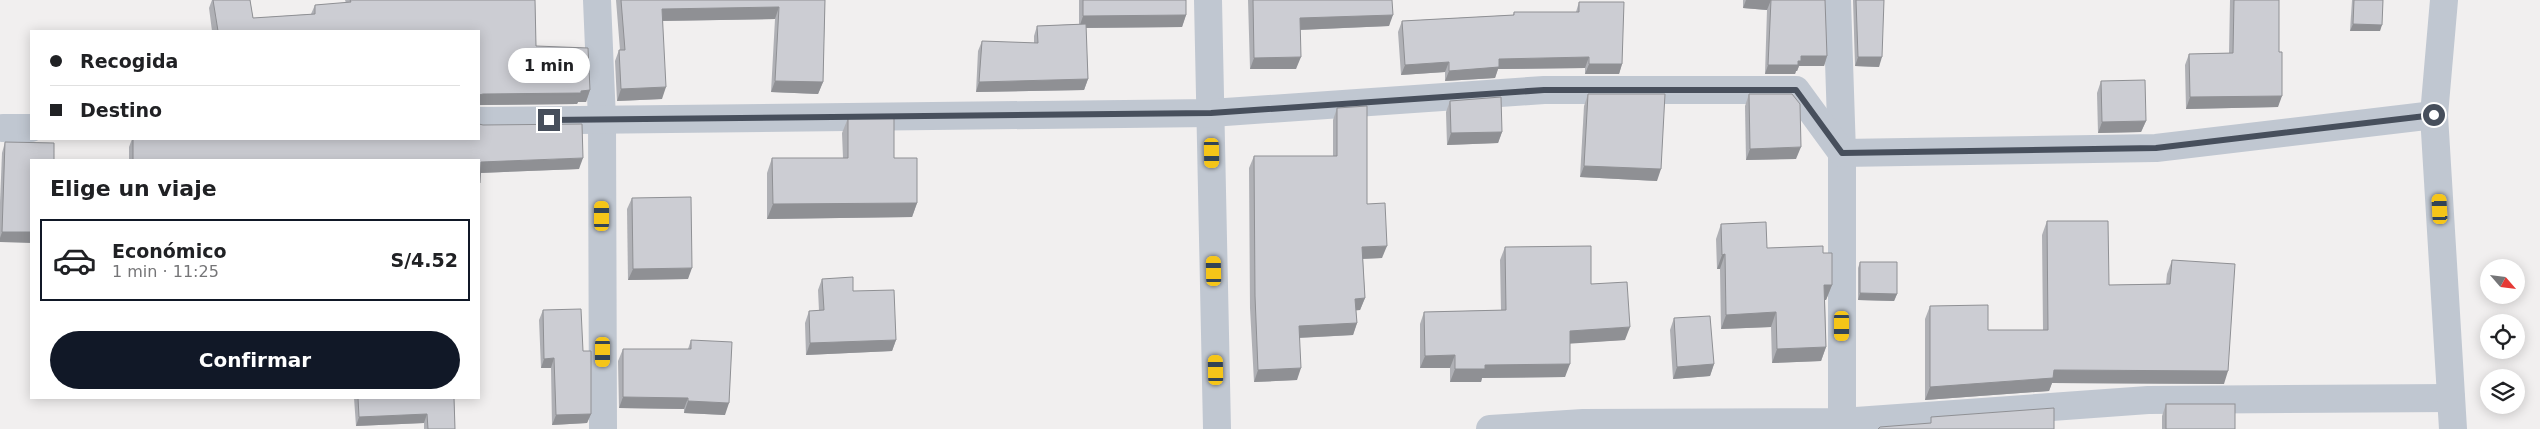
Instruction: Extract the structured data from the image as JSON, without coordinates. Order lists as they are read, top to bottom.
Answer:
{
  "north": "bottom right",
  "page": {
    "banner": ["Recogida", "Destino"],
    "bubble": "1 min",
    "heading": "Elige un viaje",
    "list": [
      {
        "name": "Económico",
        "note": "1 min · 11:25",
        "value": "S/4.52"
      }
    ],
    "buttons": "Confirmar"
  }
}
